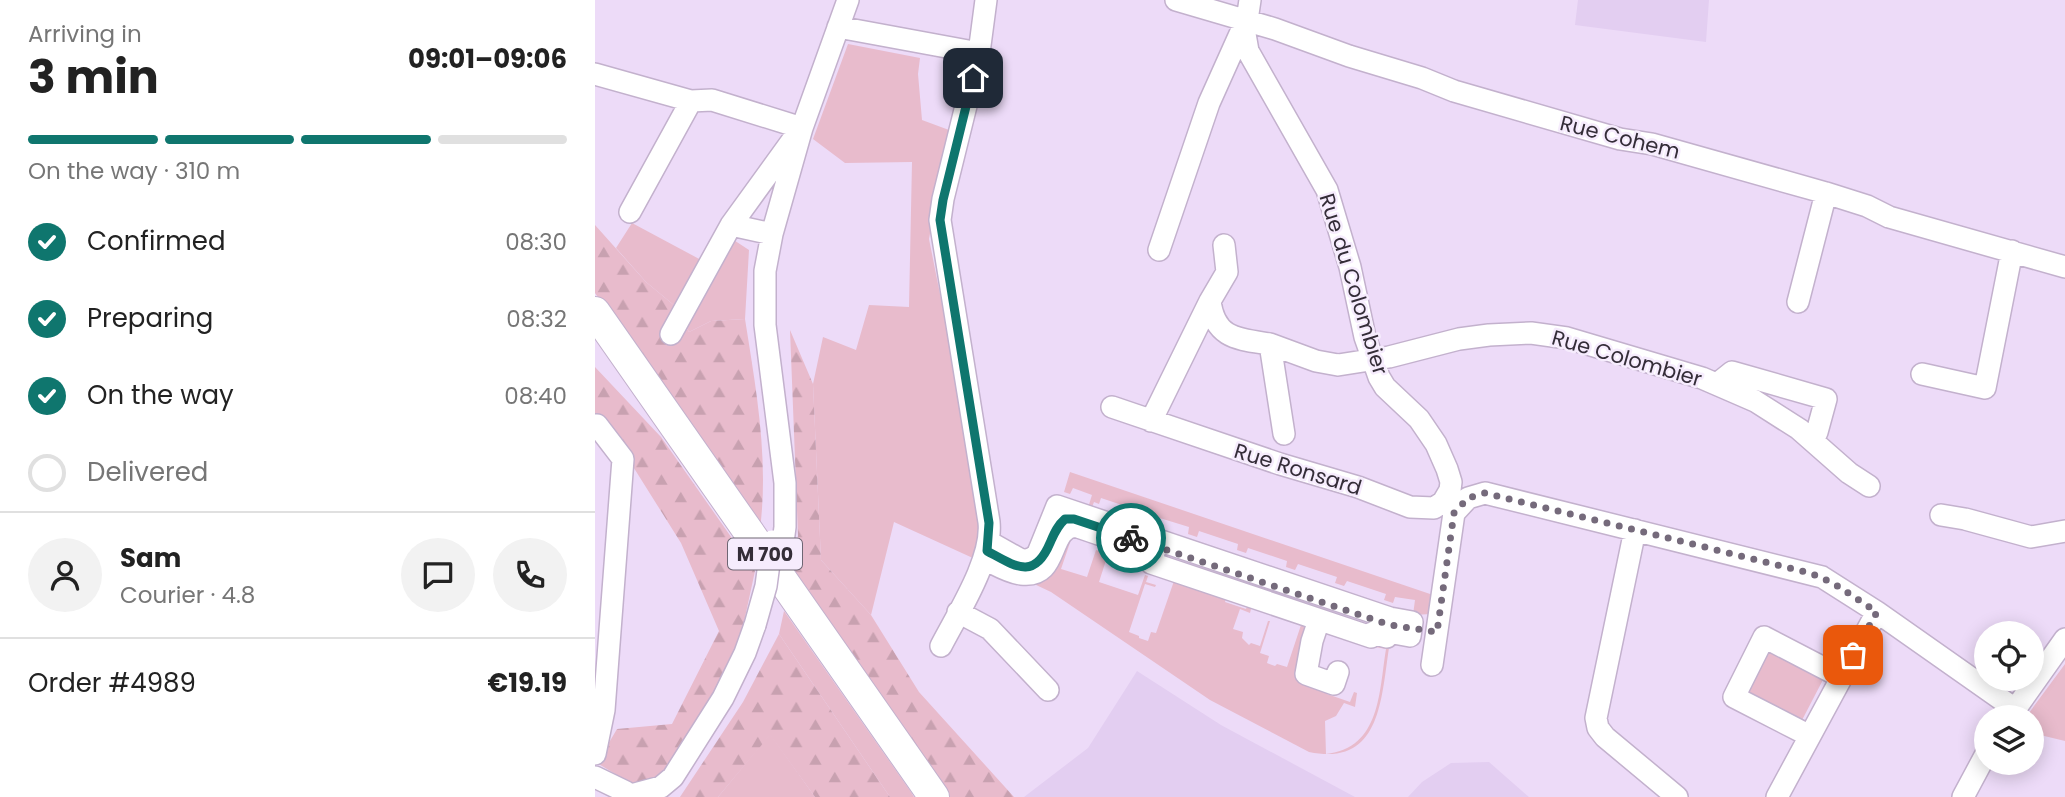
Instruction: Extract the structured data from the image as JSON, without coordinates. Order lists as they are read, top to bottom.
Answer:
{
  "streets": {
    "highway": ["M 700"],
    "street": [
      "Rue Cohem",
      "Rue du Colombier",
      "Rue Colombier",
      "Rue Ronsard"
    ]
  },
  "crossings": [
    ["Rue Cohem", "Rue du Colombier"],
    ["Rue du Colombier", "Rue Colombier"],
    ["Rue du Colombier", "Rue Ronsard"]
  ],
  "page": {
    "heading": ["3 min", "Arriving in", "09:01–09:06"],
    "panel": [
      "Sam",
      "Courier · 4.8",
      "Order #4989",
      "€19.19"
    ],
    "bar": "On the way · 310 m",
    "list": [
      ["Confirmed", "08:30"],
      ["Preparing", "08:32"],
      ["On the way", "08:40"],
      "Delivered"
    ]
  }
}
